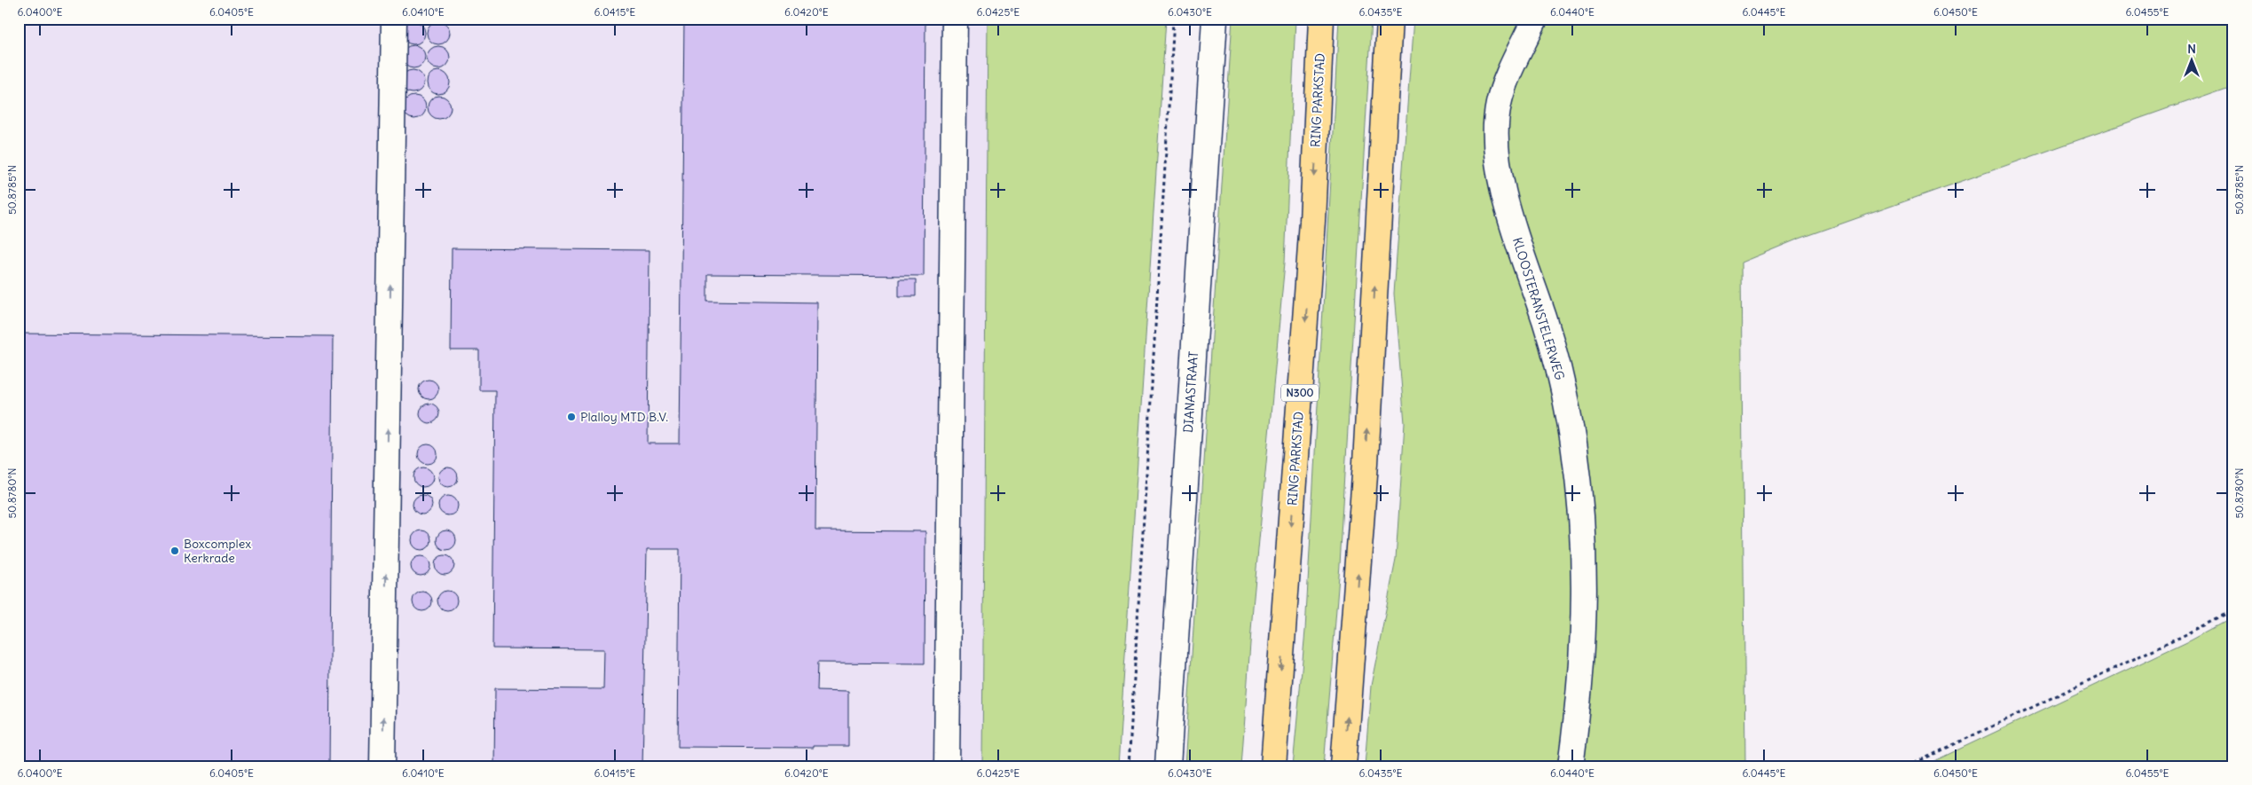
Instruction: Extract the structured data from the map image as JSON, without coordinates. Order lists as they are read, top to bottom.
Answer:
{
  "streets": {
    "highway": ["RING PARKSTAD", "N300"],
    "street": ["KLOOSTERANSTELERWEG", "DIANASTRAAT"]
  },
  "places": ["Plalloy MTD B.V.", "Boxcomplex Kerkrade"],
  "north": "top",
  "coordinates": [
    "6.0400°E",
    "6.0405°E",
    "6.0410°E",
    "6.0415°E",
    "6.0420°E",
    "6.0425°E",
    "6.0430°E",
    "6.0435°E",
    "6.0440°E",
    "6.0445°E",
    "6.0450°E",
    "6.0455°E",
    "50.8785°N",
    "50.8780°N"
  ]
}
